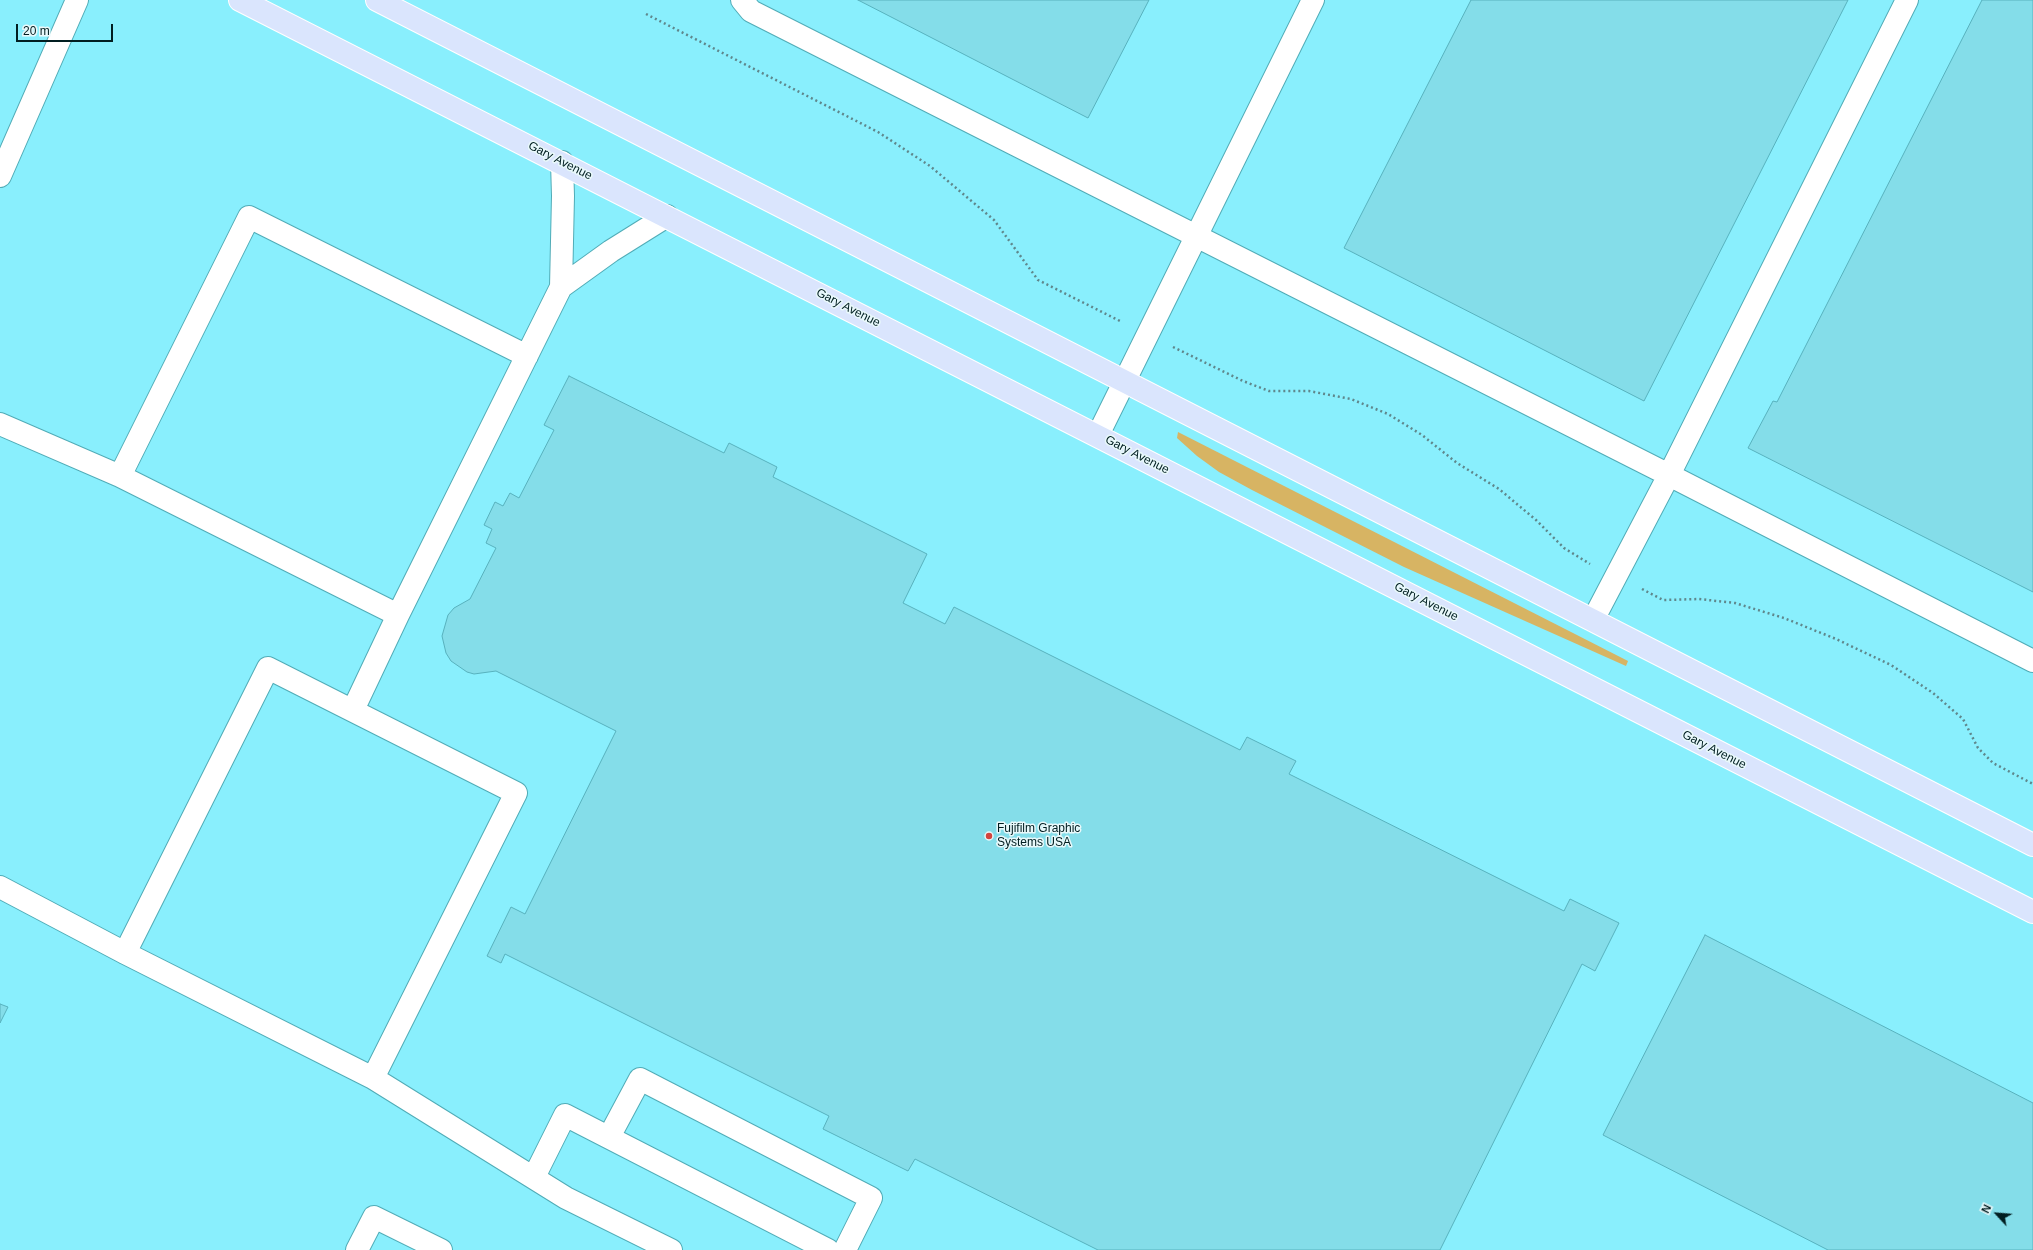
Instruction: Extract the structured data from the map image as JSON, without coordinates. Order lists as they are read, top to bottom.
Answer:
{
  "streets": {
    "main road": ["Gary Avenue"]
  },
  "places": ["Fujifilm Graphic Systems USA"],
  "scale_bar": "20 m",
  "north": "top left"
}
